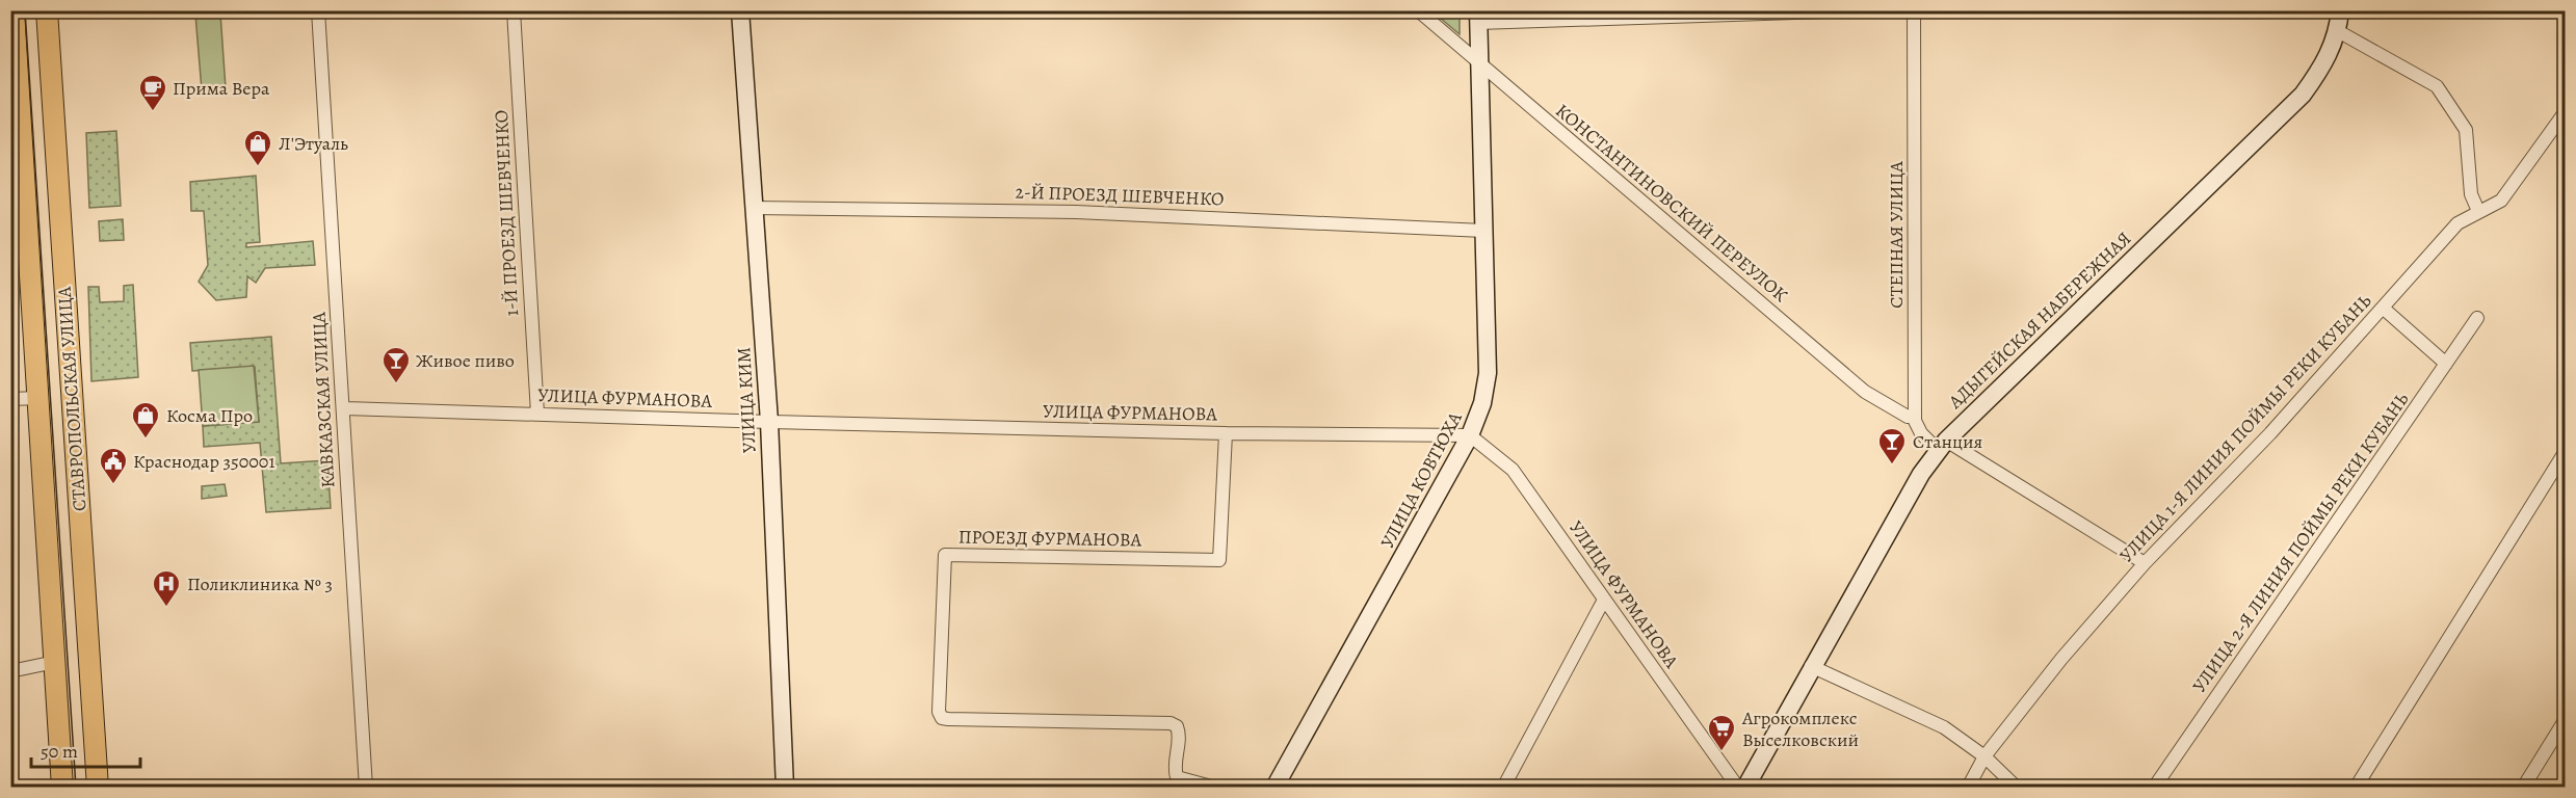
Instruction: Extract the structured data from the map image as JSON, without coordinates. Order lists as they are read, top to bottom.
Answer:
{
  "streets": {
    "main road": ["СТАВРОПОЛЬСКАЯ УЛИЦА"],
    "street": [
      "2-Й ПРОЕЗД ШЕВЧЕНКО",
      "КОНСТАНТИНОВСКИЙ ПЕРЕУЛОК",
      "1-Й ПРОЕЗД ШЕВЧЕНКО",
      "СТЕПНАЯ УЛИЦА",
      "АДЫГЕЙСКАЯ НАБЕРЕЖНАЯ",
      "УЛИЦА ФУРМАНОВА",
      "КАВКАЗСКАЯ УЛИЦА",
      "УЛИЦА КИМ",
      "УЛИЦА 1-Я ЛИНИЯ ПОЙМЫ РЕКИ КУБАНЬ",
      "УЛИЦА КОВТЮХА",
      "ПРОЕЗД ФУРМАНОВА",
      "УЛИЦА 2-Я ЛИНИЯ ПОЙМЫ РЕКИ КУБАНЬ"
    ]
  },
  "crossings": [
    ["2-Й ПРОЕЗД ШЕВЧЕНКО", "УЛИЦА КИМ"],
    ["2-Й ПРОЕЗД ШЕВЧЕНКО", "УЛИЦА КОВТЮХА"],
    ["КОНСТАНТИНОВСКИЙ ПЕРЕУЛОК", "УЛИЦА КОВТЮХА"],
    ["1-Й ПРОЕЗД ШЕВЧЕНКО", "УЛИЦА ФУРМАНОВА"],
    ["СТЕПНАЯ УЛИЦА", "АДЫГЕЙСКАЯ НАБЕРЕЖНАЯ"],
    ["УЛИЦА ФУРМАНОВА", "КАВКАЗСКАЯ УЛИЦА"],
    ["УЛИЦА ФУРМАНОВА", "УЛИЦА КИМ"],
    ["УЛИЦА ФУРМАНОВА", "УЛИЦА КОВТЮХА"],
    ["УЛИЦА ФУРМАНОВА", "ПРОЕЗД ФУРМАНОВА"]
  ],
  "places": {
    "cafe": ["Прима Вера"],
    "shop": ["Л'Этуаль", "Косма Про"],
    "bar": ["Живое пиво", "Станция"],
    "public building": ["Краснодар 350001"],
    "hospital": ["Поликлиника № 3"],
    "supermarket": ["Агрокомплекс Выселковский"]
  },
  "scale_bar": "50 m"
}
